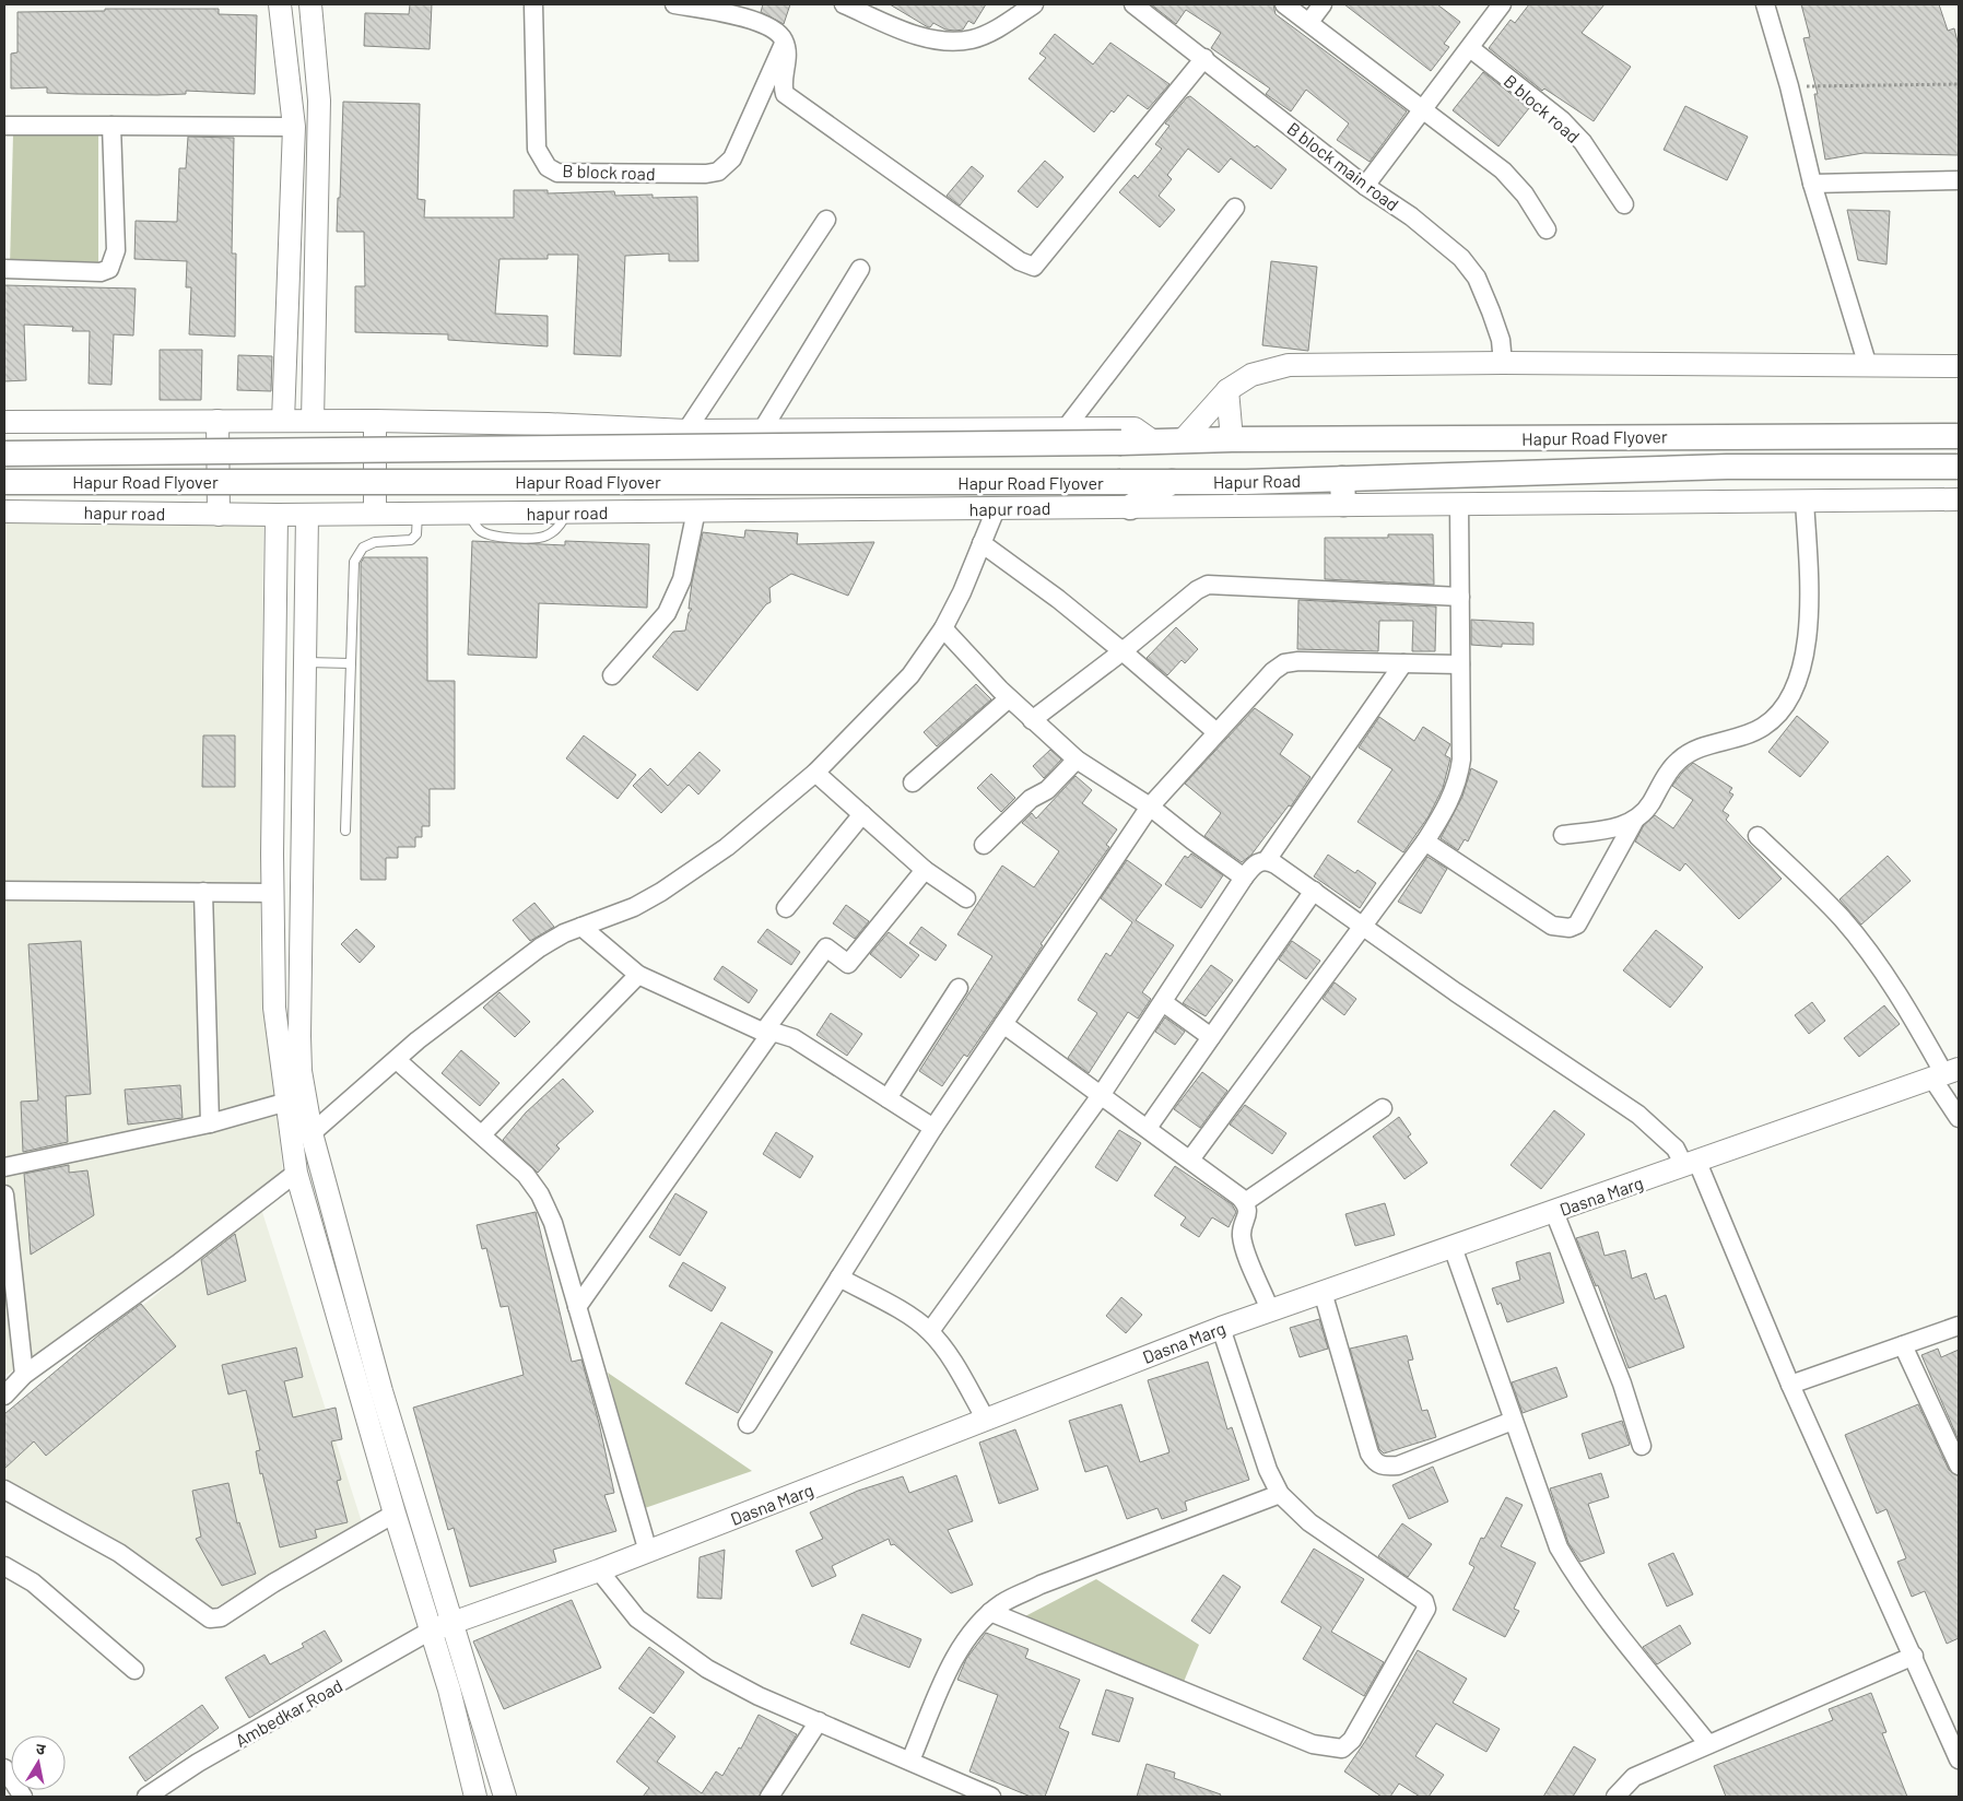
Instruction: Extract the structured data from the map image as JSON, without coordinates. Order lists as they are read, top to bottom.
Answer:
{
  "streets": {
    "main road": ["Hapur Road Flyover", "Hapur Road"],
    "street": [
      "B block road",
      "B block main road",
      "hapur road",
      "Dasna Marg",
      "Ambedkar Road"
    ]
  },
  "crossings": [
    ["Hapur Road Flyover", "Hapur Road"],
    ["Dasna Marg", "Ambedkar Road"]
  ],
  "north": "top"
}
